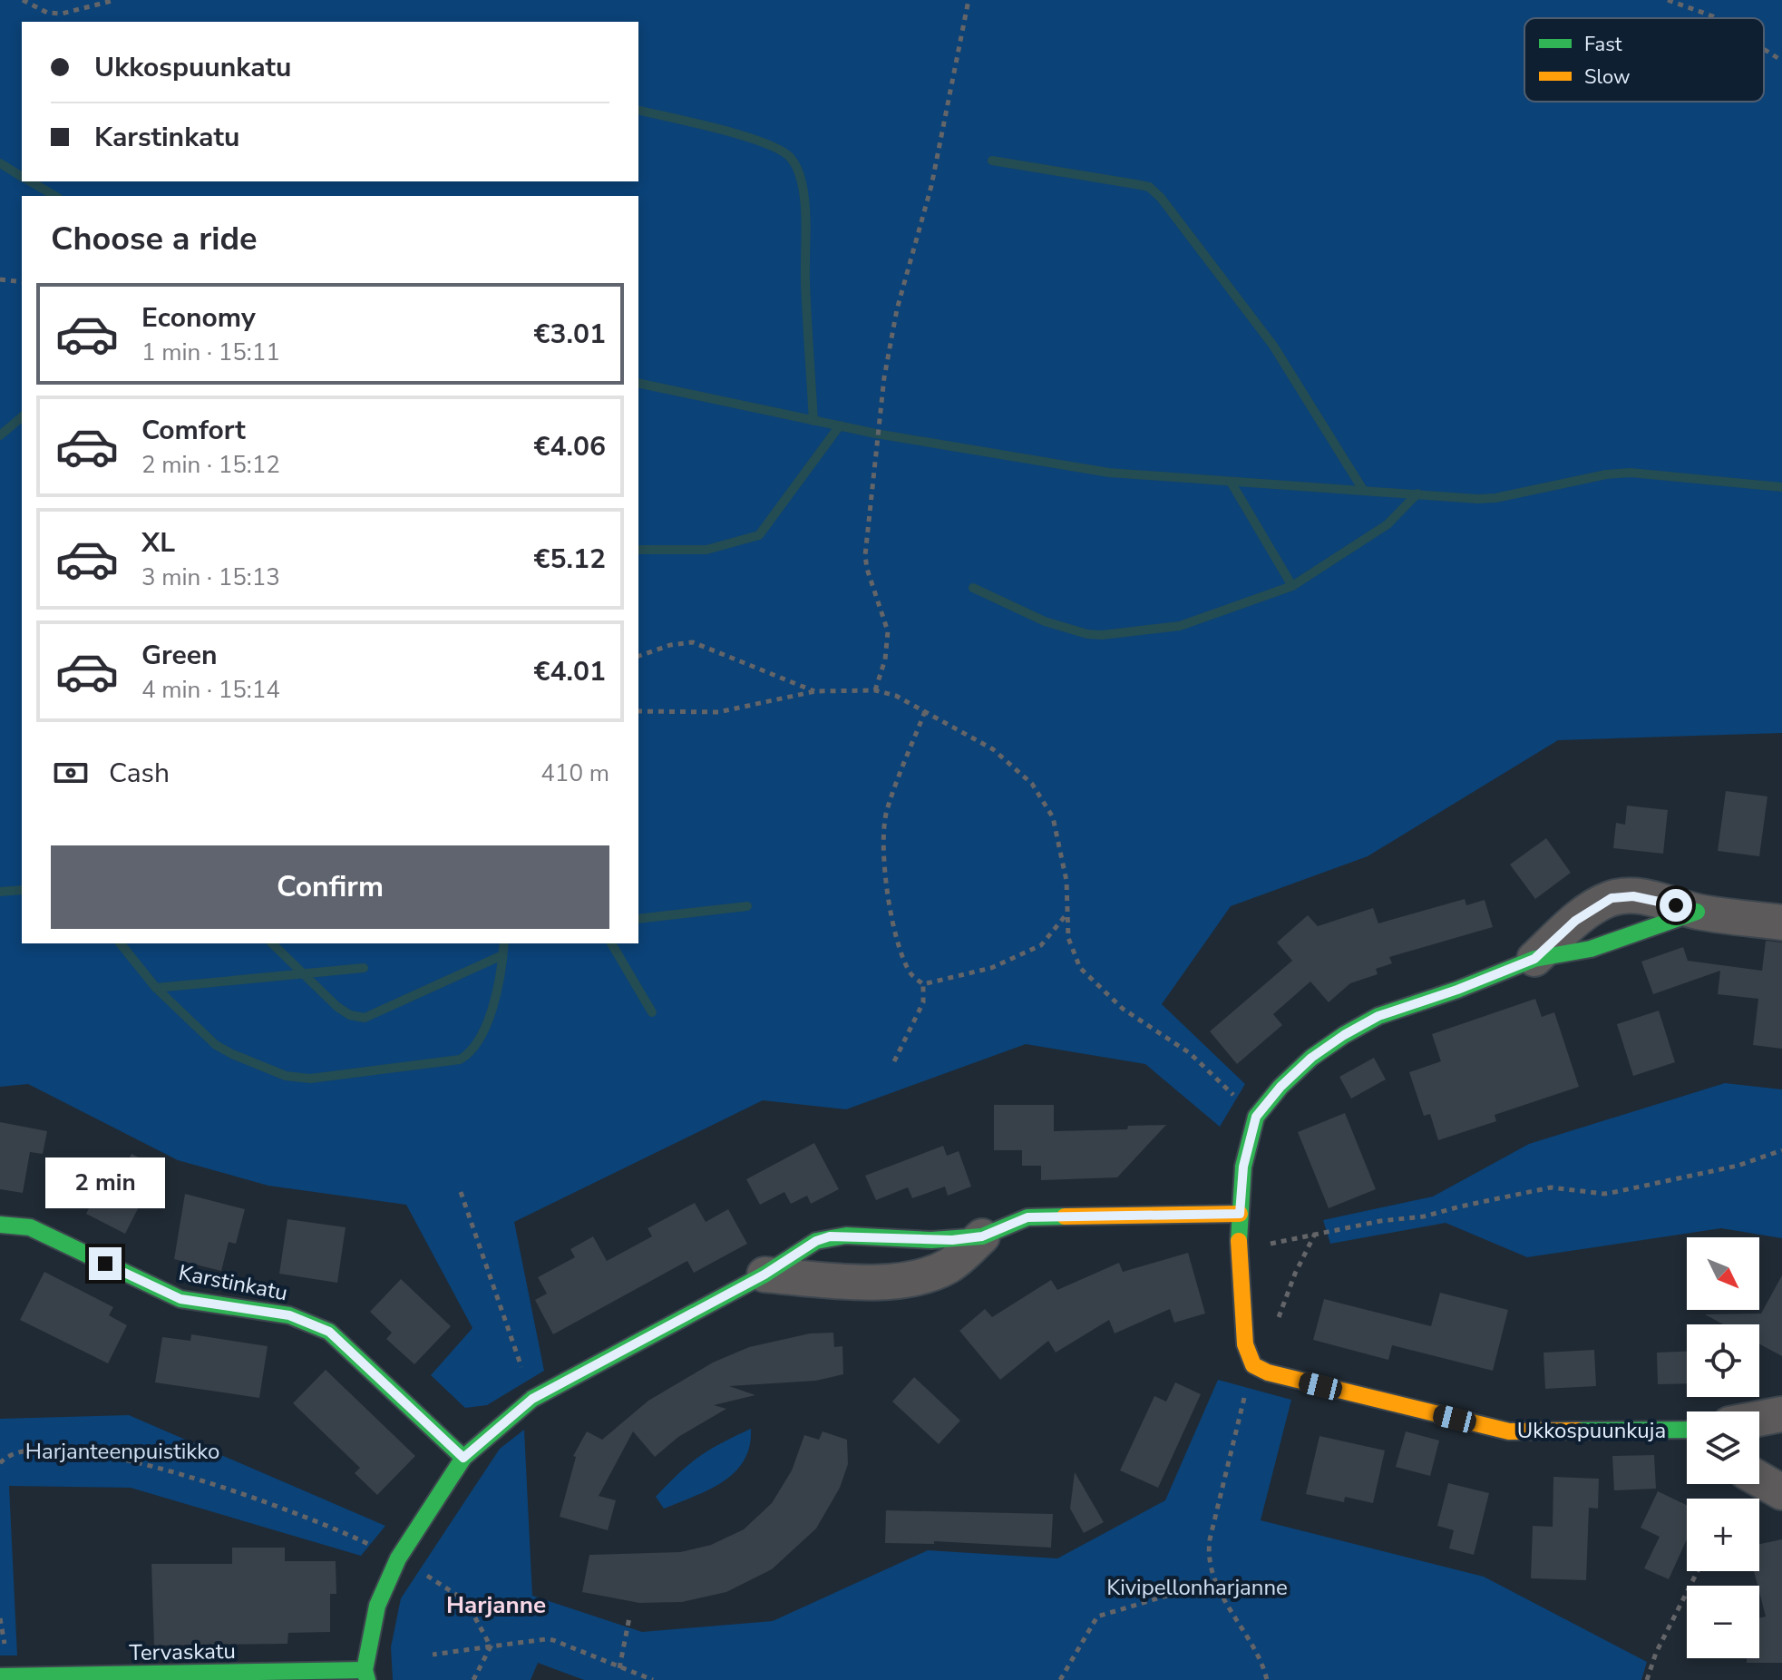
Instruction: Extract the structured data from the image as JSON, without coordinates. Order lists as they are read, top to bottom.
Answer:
{
  "streets": {
    "street": ["Karstinkatu", "Ukkospuunkuja", "Tervaskatu"]
  },
  "districts": ["Harjanne"],
  "parks": ["Harjanteenpuistikko", "Kivipellonharjanne"],
  "legend": ["Fast", "Slow"],
  "north": "bottom right",
  "page": {
    "banner": ["Ukkospuunkatu", "Karstinkatu"],
    "heading": "Choose a ride",
    "list": [
      {
        "name": "Economy",
        "note": "1 min · 15:11",
        "value": "€3.01"
      },
      {
        "name": "Comfort",
        "note": "2 min · 15:12",
        "value": "€4.06"
      },
      {
        "name": "XL",
        "note": "3 min · 15:13",
        "value": "€5.12"
      },
      {
        "name": "Green",
        "note": "4 min · 15:14",
        "value": "€4.01"
      }
    ],
    "pay": ["Cash", "410 m"],
    "buttons": "Confirm",
    "bubble": "2 min",
    "map_buttons": ["+", "−"]
  }
}
